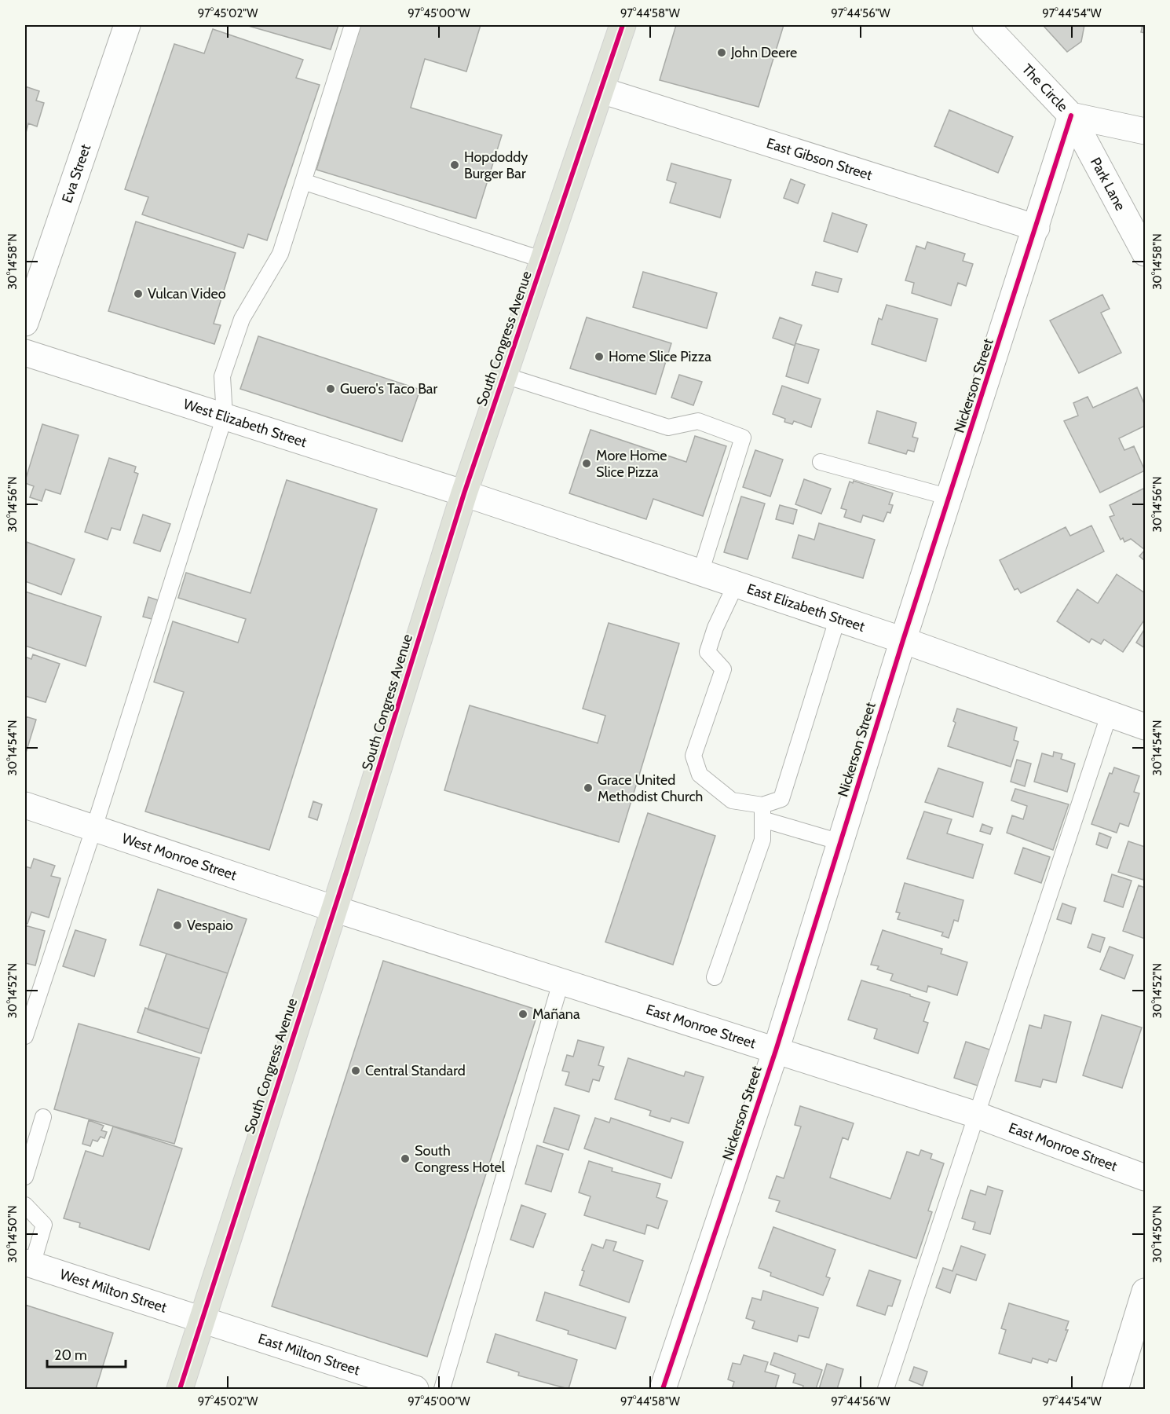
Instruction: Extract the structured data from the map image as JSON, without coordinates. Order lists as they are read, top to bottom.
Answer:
{
  "streets": {
    "main road": ["South Congress Avenue"],
    "street": [
      "The Circle",
      "East Gibson Street",
      "Eva Street",
      "Park Lane",
      "Nickerson Street",
      "West Elizabeth Street",
      "East Elizabeth Street",
      "West Monroe Street",
      "East Monroe Street",
      "West Milton Street",
      "East Milton Street"
    ]
  },
  "crossings": [
    ["The Circle", "Park Lane"],
    ["The Circle", "Nickerson Street"],
    ["East Gibson Street", "South Congress Avenue"],
    ["East Gibson Street", "Nickerson Street"],
    ["Park Lane", "Nickerson Street"],
    ["South Congress Avenue", "West Elizabeth Street"],
    ["South Congress Avenue", "East Elizabeth Street"],
    ["South Congress Avenue", "West Monroe Street"],
    ["South Congress Avenue", "East Monroe Street"],
    ["South Congress Avenue", "West Milton Street"],
    ["South Congress Avenue", "East Milton Street"],
    ["Nickerson Street", "East Elizabeth Street"],
    ["Nickerson Street", "East Monroe Street"],
    ["West Elizabeth Street", "East Elizabeth Street"],
    ["West Monroe Street", "East Monroe Street"],
    ["West Milton Street", "East Milton Street"]
  ],
  "places": [
    "John Deere",
    "Hopdoddy Burger Bar",
    "Vulcan Video",
    "Home Slice Pizza",
    "Guero's Taco Bar",
    "More Home Slice Pizza",
    "Grace United Methodist Church",
    "Vespaio",
    "Mañana",
    "Central Standard",
    "South Congress Hotel"
  ],
  "scale_bar": "20 m",
  "coordinates": [
    "97°45'02\"W",
    "97°45'00\"W",
    "97°44'58\"W",
    "97°44'56\"W",
    "97°44'54\"W",
    "30°14'58\"N",
    "30°14'56\"N",
    "30°14'54\"N",
    "30°14'52\"N",
    "30°14'50\"N"
  ]
}
